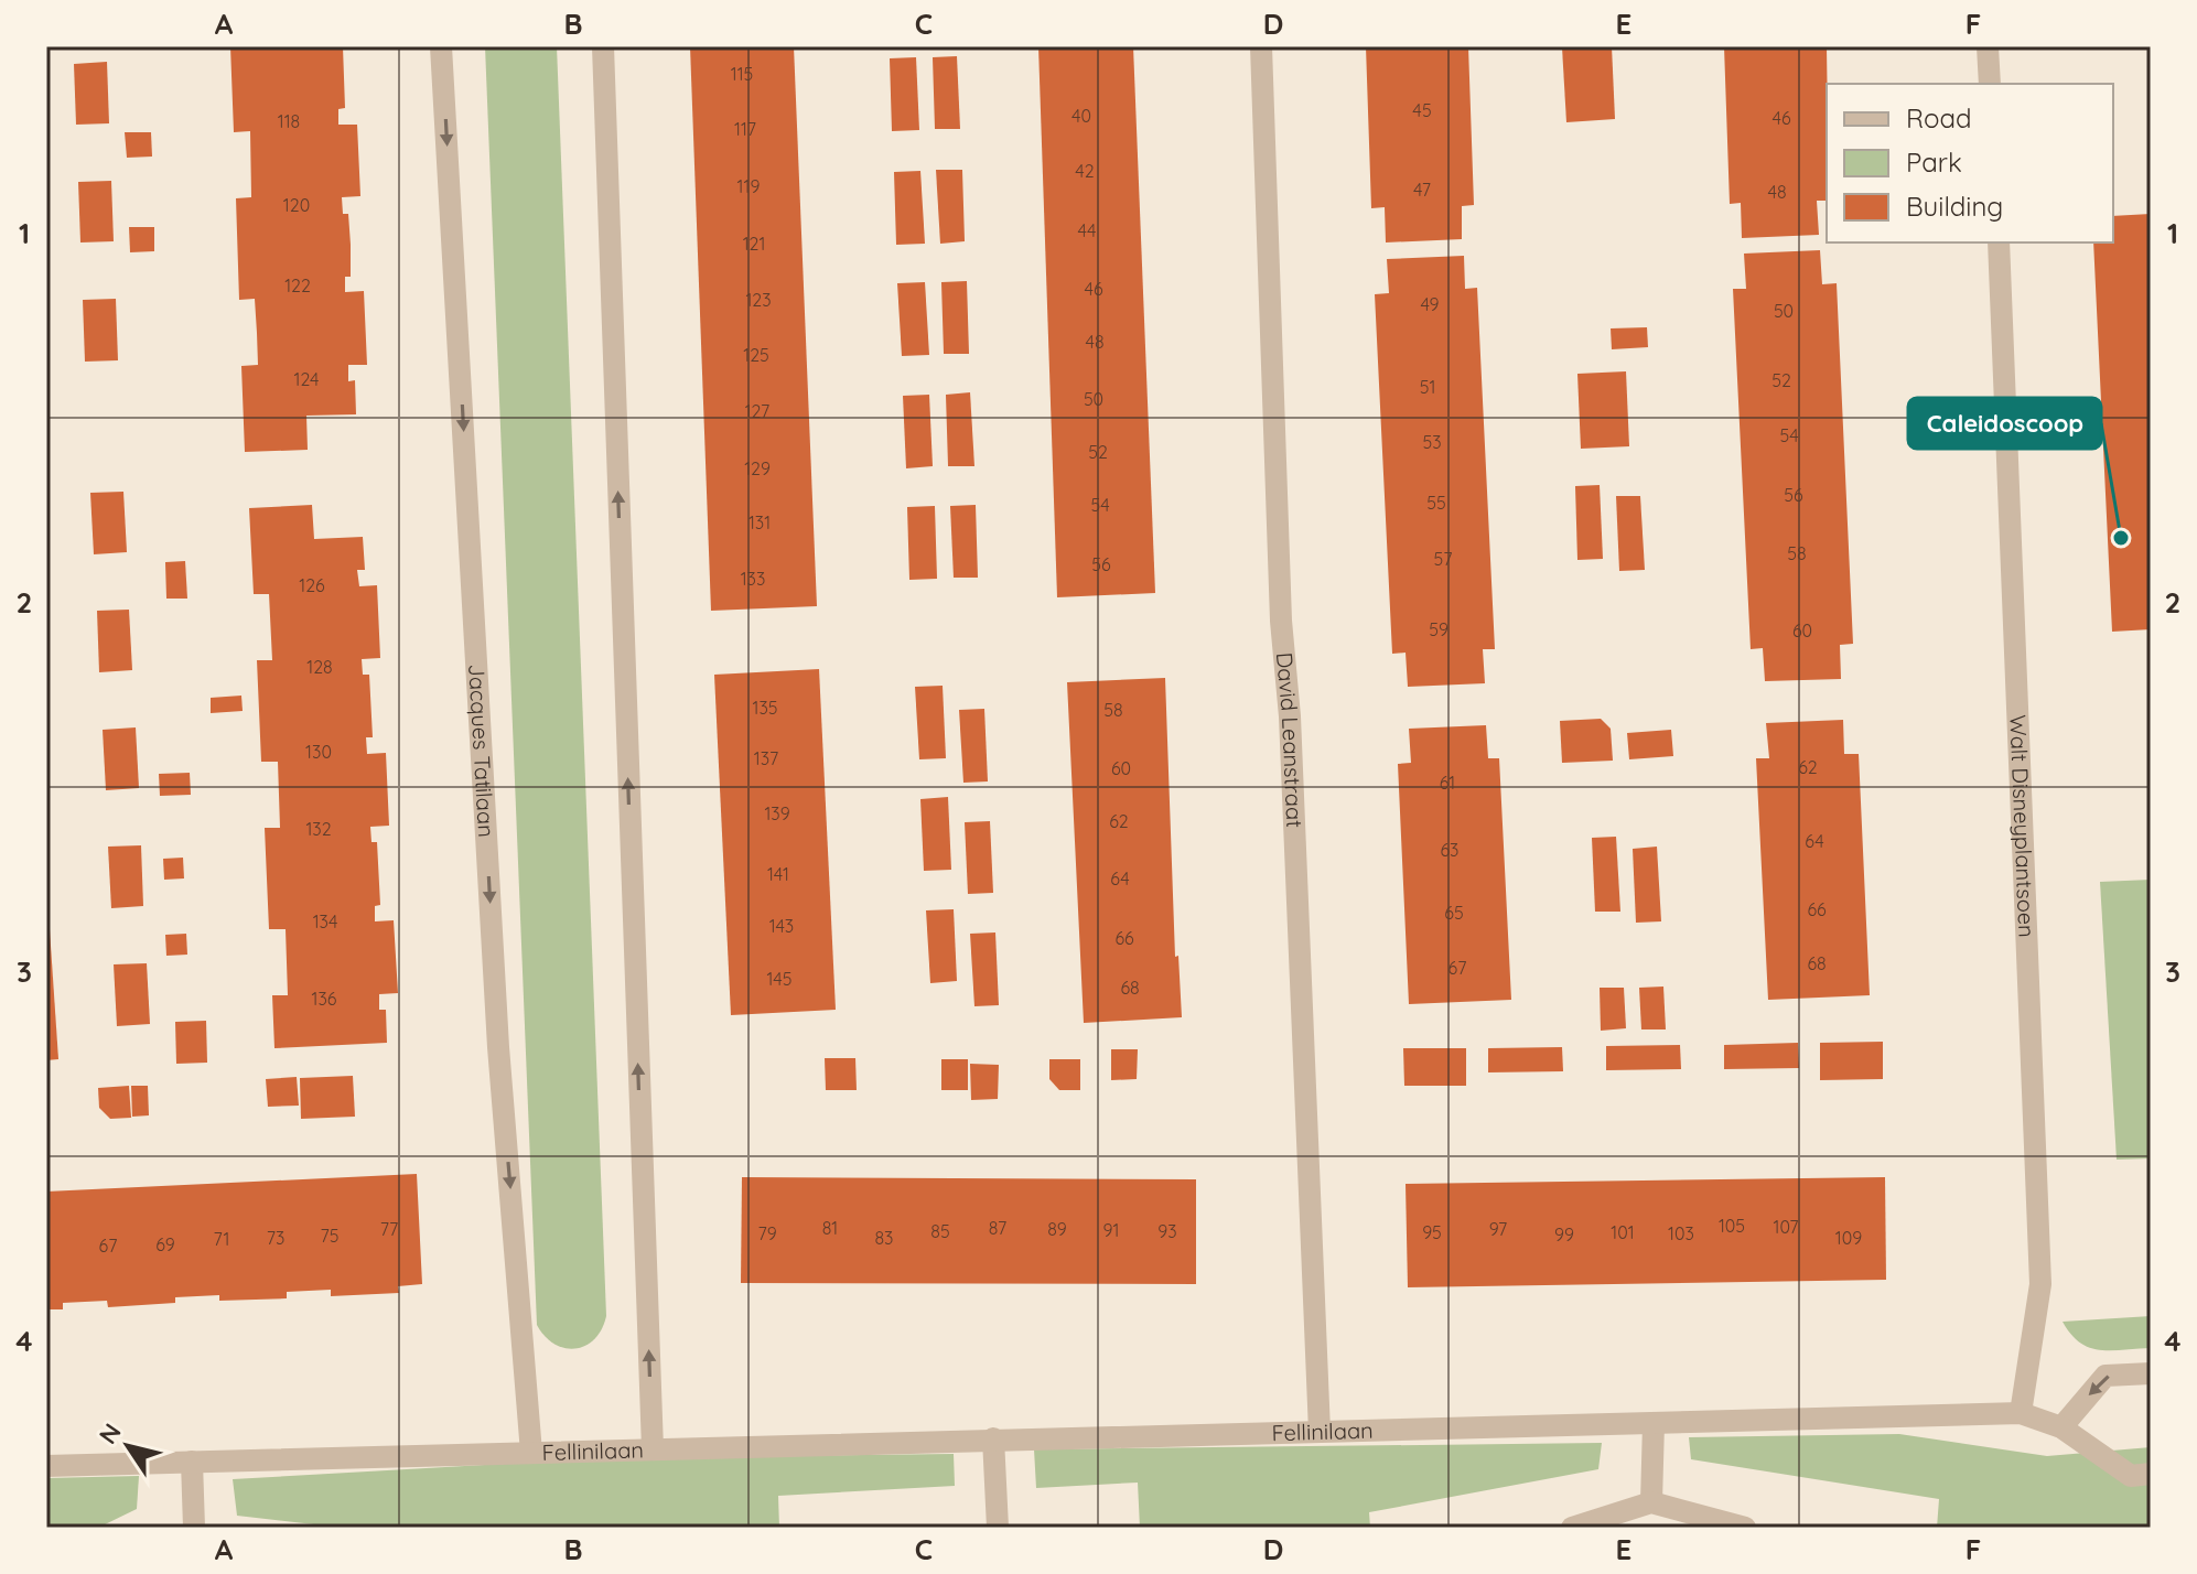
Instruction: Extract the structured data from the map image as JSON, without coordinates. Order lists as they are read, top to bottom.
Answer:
{
  "streets": {
    "street": [
      "David Leanstraat",
      "Jacques Tatilaan",
      "Walt Disneyplantsoen",
      "Fellinilaan"
    ]
  },
  "crossings": [
    ["David Leanstraat", "Fellinilaan"],
    ["Jacques Tatilaan", "Fellinilaan"],
    ["Walt Disneyplantsoen", "Fellinilaan"]
  ],
  "places": ["Caleidoscoop"],
  "house_numbers": [
    "115",
    "45",
    "40",
    "46",
    "118",
    "117",
    "42",
    "119",
    "47",
    "48",
    "120",
    "44",
    "121",
    "122",
    "46",
    "123",
    "49",
    "50",
    "48",
    "125",
    "124",
    "52",
    "51",
    "50",
    "127",
    "54",
    "53",
    "52",
    "129",
    "56",
    "55",
    "54",
    "131",
    "58",
    "57",
    "56",
    "133",
    "126",
    "59",
    "60",
    "128",
    "135",
    "58",
    "130",
    "137",
    "62",
    "60",
    "61",
    "139",
    "62",
    "132",
    "64",
    "63",
    "141",
    "64",
    "66",
    "65",
    "134",
    "143",
    "66",
    "68",
    "67",
    "145",
    "68",
    "136",
    "105",
    "107",
    "81",
    "87",
    "77",
    "89",
    "97",
    "91",
    "85",
    "93",
    "95",
    "101",
    "79",
    "103",
    "99",
    "75",
    "73",
    "83",
    "109",
    "71",
    "69",
    "67"
  ],
  "legend": ["Road", "Park", "Building"],
  "north": "top left",
  "grid": {
    "columns": [
      "A",
      "B",
      "C",
      "D",
      "E",
      "F"
    ],
    "rows": [
      "1",
      "2",
      "3",
      "4"
    ]
  }
}
